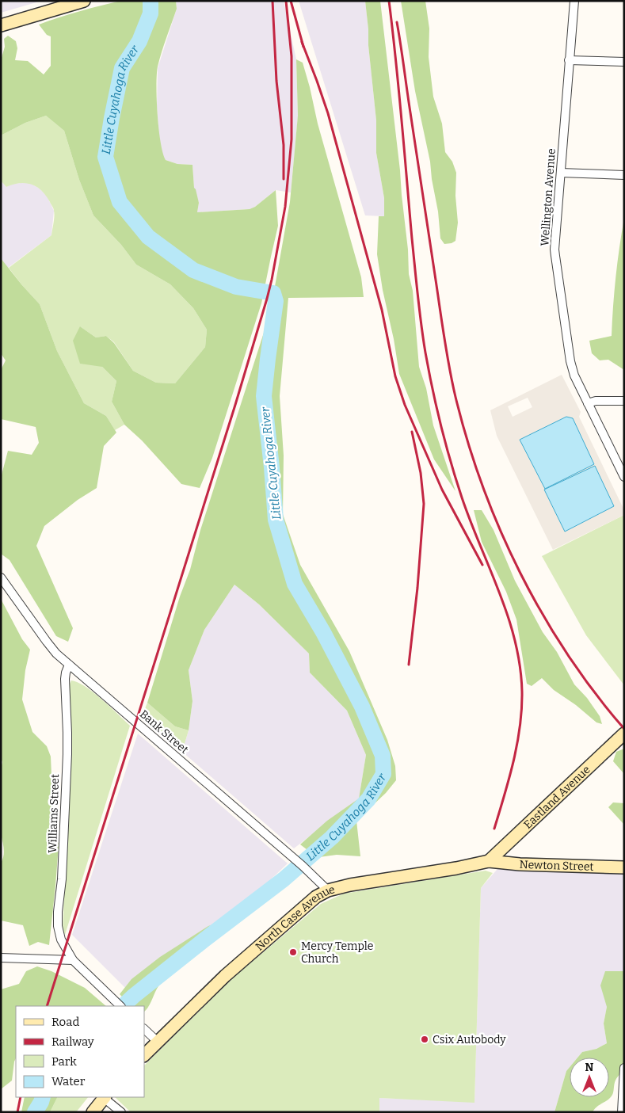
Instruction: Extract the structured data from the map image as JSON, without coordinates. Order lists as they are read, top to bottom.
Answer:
{
  "streets": {
    "street": [
      "Wellington Avenue",
      "Bank Street",
      "Eastland Avenue",
      "Williams Street",
      "Newton Street",
      "North Case Avenue"
    ]
  },
  "crossings": [
    ["Bank Street", "Williams Street"],
    ["Bank Street", "North Case Avenue"],
    ["Eastland Avenue", "Newton Street"],
    ["Eastland Avenue", "North Case Avenue"],
    ["Newton Street", "North Case Avenue"]
  ],
  "water": ["Little Cuyahoga River"],
  "places": ["Mercy Temple Church", "Csix Autobody"],
  "legend": [
    "Road",
    "Railway",
    "Park",
    "Water"
  ],
  "north": "top"
}
